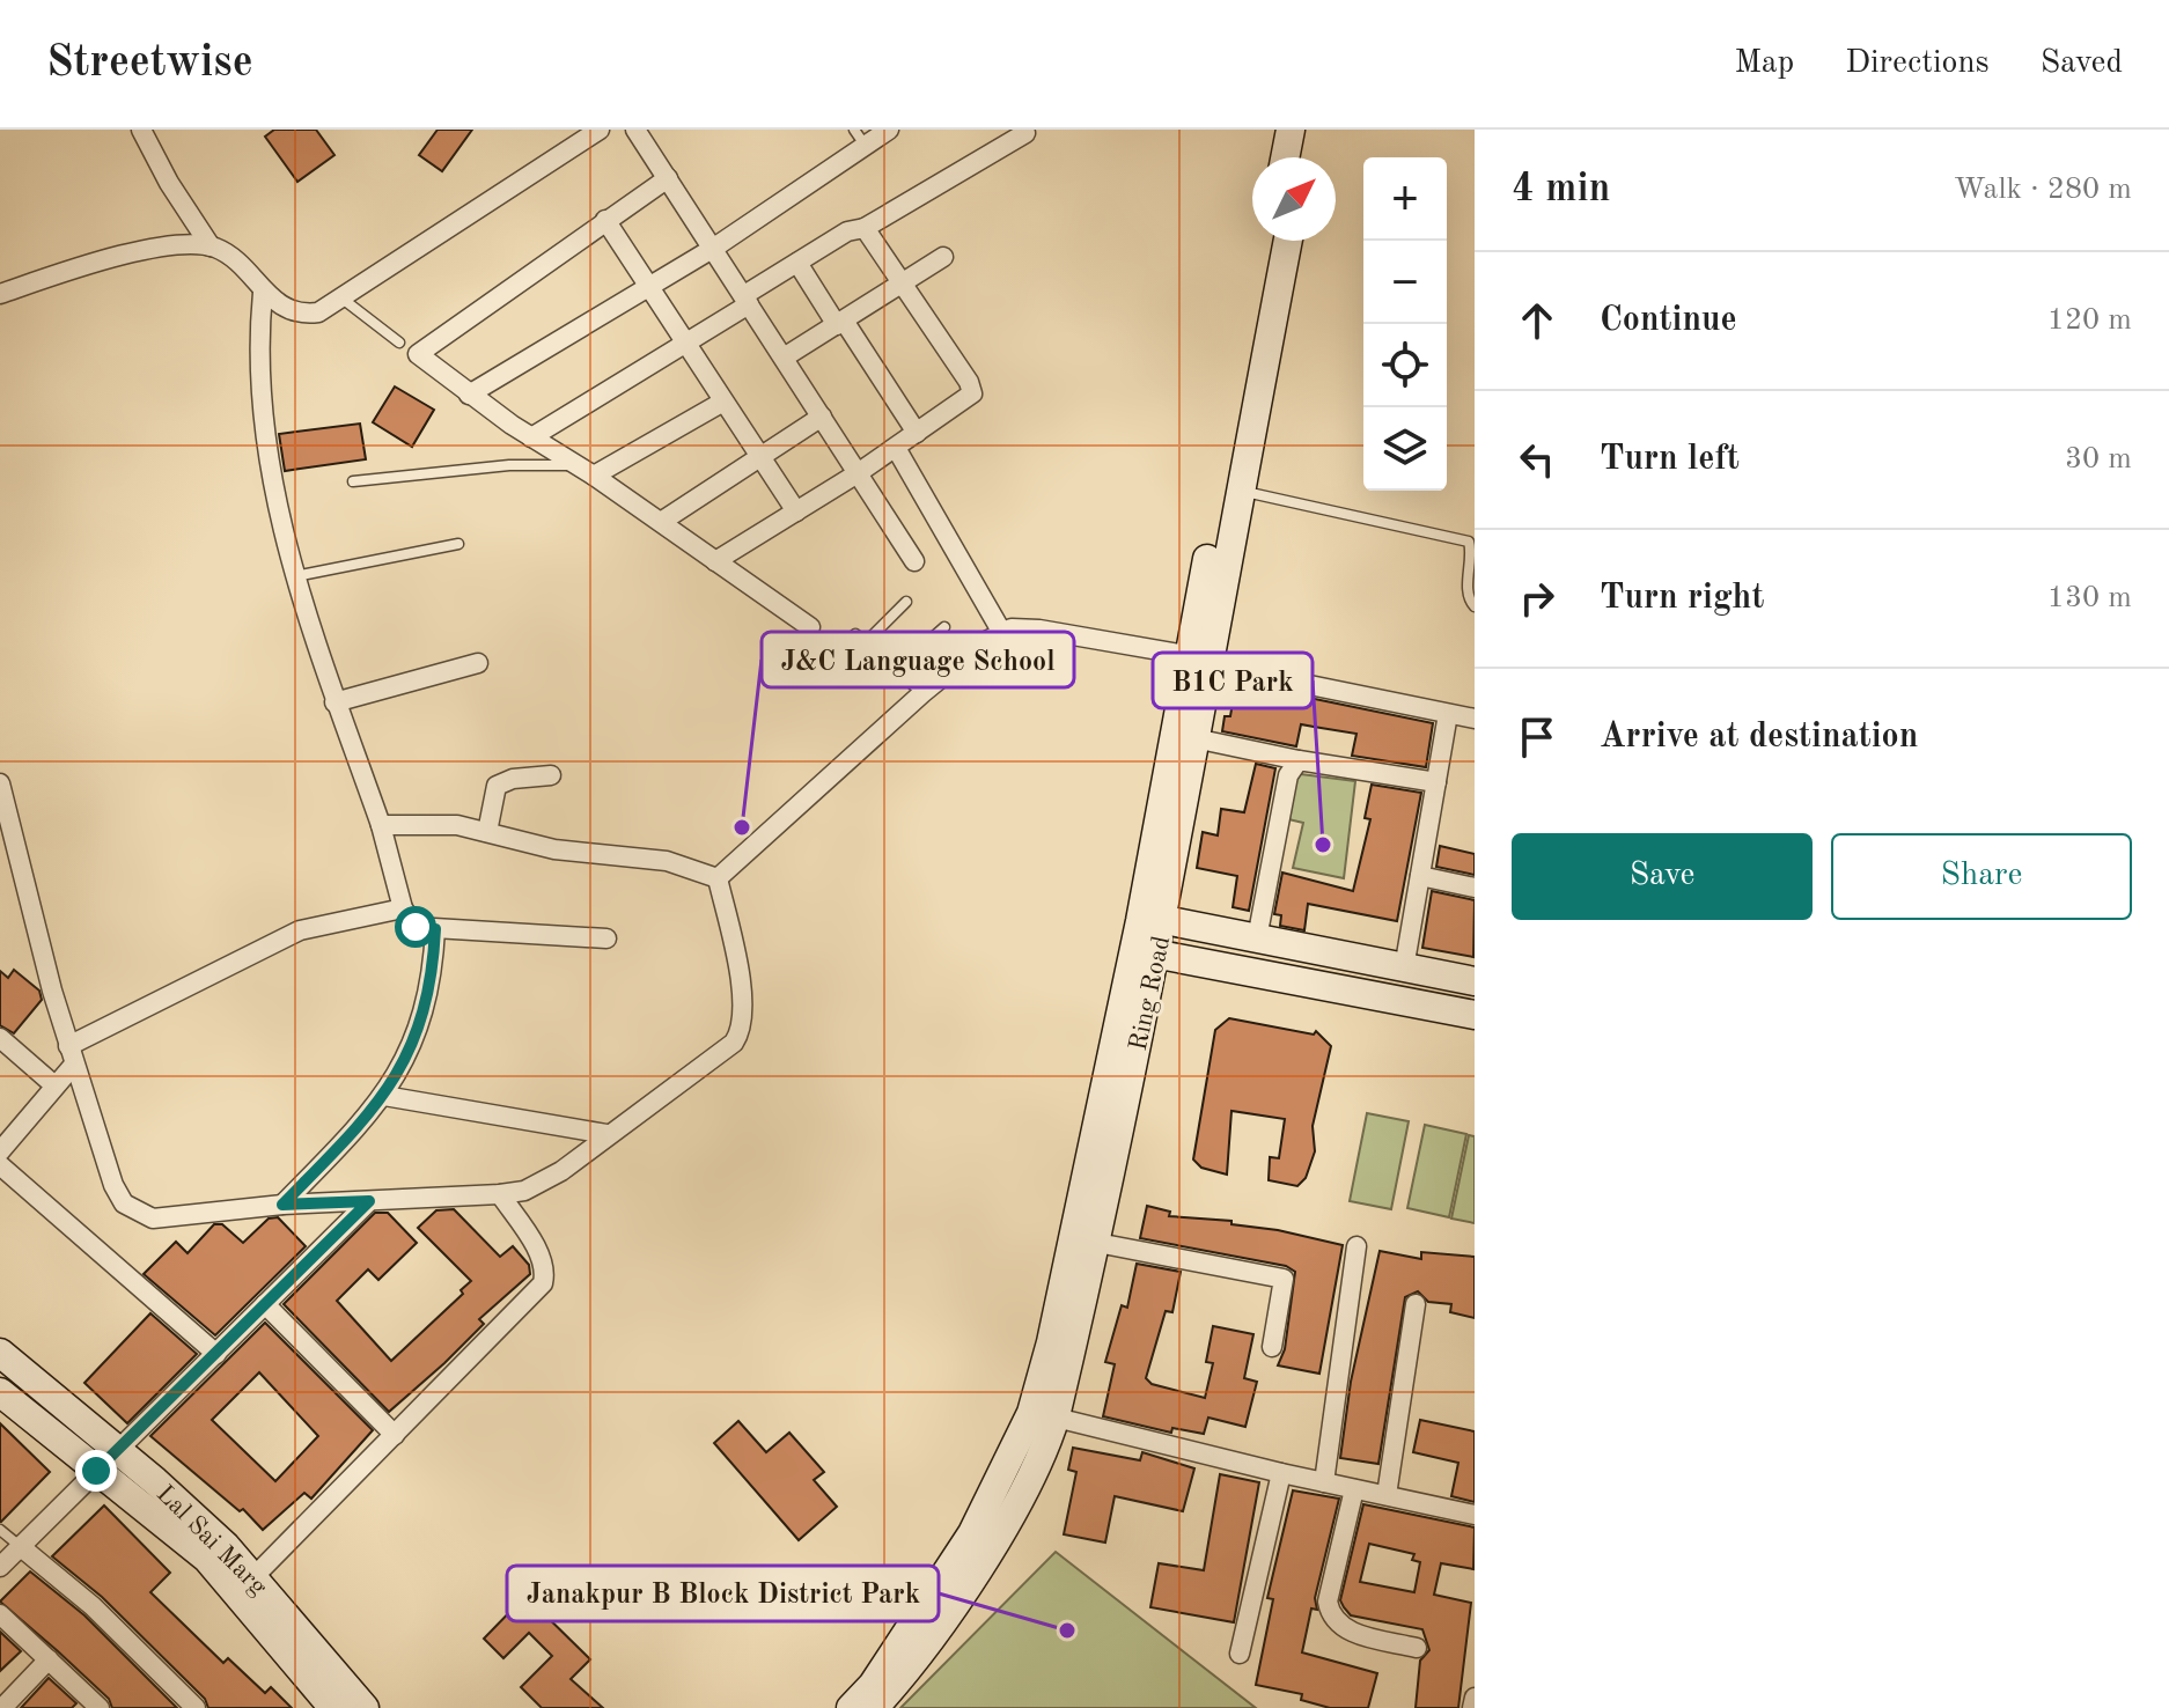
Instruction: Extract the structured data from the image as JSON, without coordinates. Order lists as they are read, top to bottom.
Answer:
{
  "streets": {
    "street": ["Ring Road", "Lal Sai Marg"]
  },
  "places": ["J&C Language School", "B1C Park", "Janakpur B Block District Park"],
  "north": "top right",
  "page": {
    "header": "Streetwise",
    "nav": ["Map", "Directions", "Saved"],
    "heading": ["4 min", "Walk · 280 m"],
    "map_buttons": ["+", "−"],
    "list": [
      ["Continue", "120 m"],
      ["Turn left", "30 m"],
      ["Turn right", "130 m"],
      "Arrive at destination"
    ],
    "buttons": ["Save", "Share"]
  }
}
